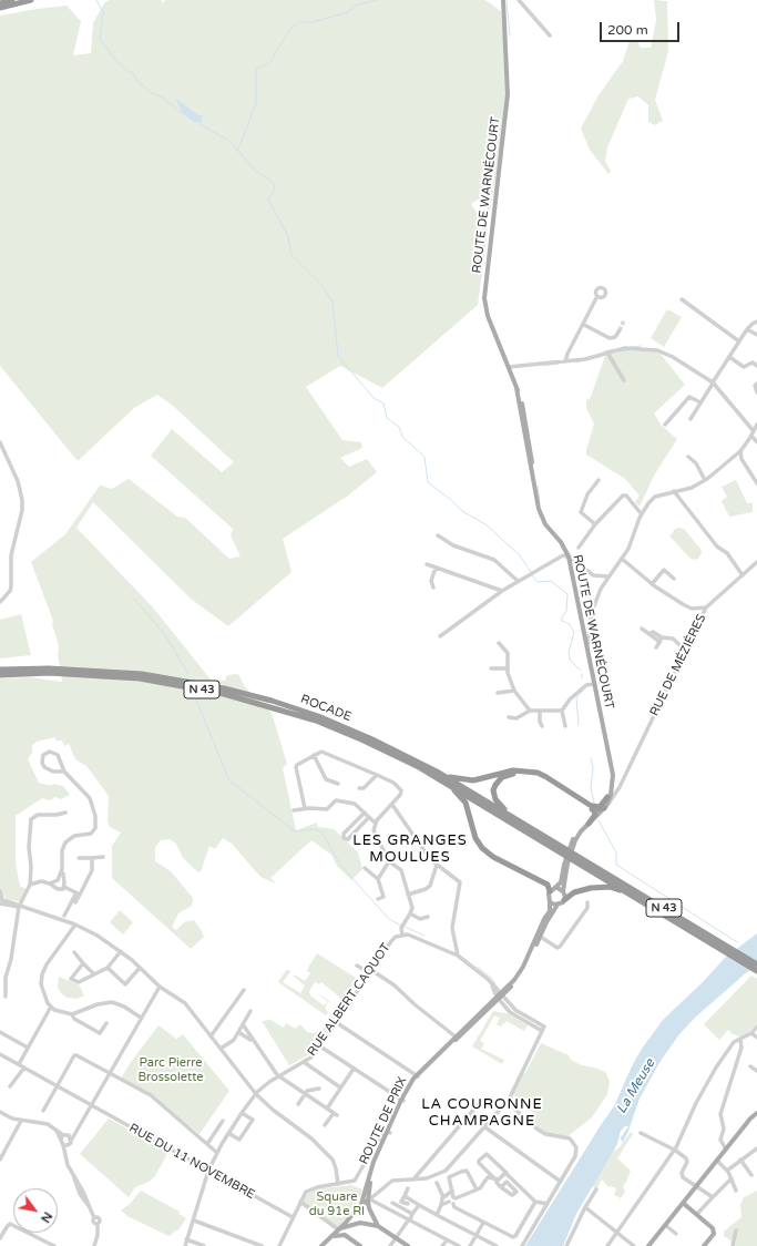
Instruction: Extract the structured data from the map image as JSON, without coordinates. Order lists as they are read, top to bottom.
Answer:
{
  "streets": {
    "highway": ["N 43", "ROCADE"],
    "main road": ["ROUTE DE WARNÉCOURT", "ROUTE DE PRIX"],
    "street": ["RUE DE MÉZIÈRES", "RUE ALBERT CAQUOT", "RUE DU 11 NOVEMBRE"]
  },
  "crossings": [
    ["ROUTE DE WARNÉCOURT", "RUE DE MÉZIÈRES"],
    ["N 43", "ROCADE"],
    ["RUE ALBERT CAQUOT", "ROUTE DE PRIX"],
    ["RUE ALBERT CAQUOT", "RUE DU 11 NOVEMBRE"]
  ],
  "districts": ["LES GRANGES MOULUES", "LA COURONNE CHAMPAGNE"],
  "water": ["La Meuse"],
  "parks": ["Parc Pierre Brossolette", "Square du 91e RI"],
  "scale_bar": "200 m",
  "north": "bottom right"
}
